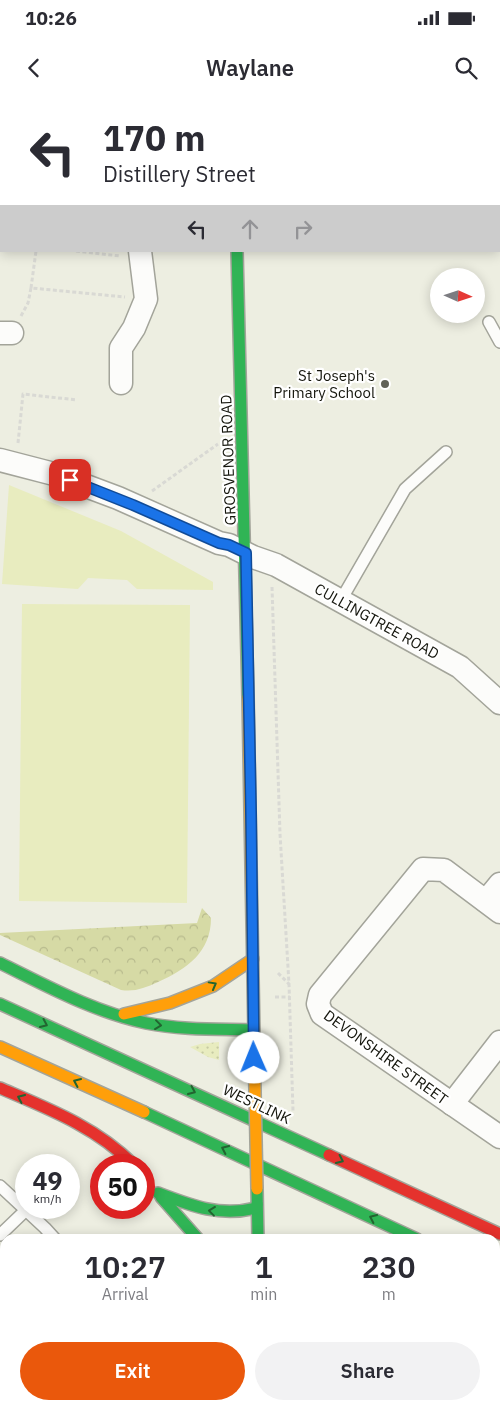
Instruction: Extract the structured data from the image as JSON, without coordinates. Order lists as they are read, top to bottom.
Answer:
{
  "streets": {
    "main road": ["GROSVENOR ROAD", "WESTLINK"],
    "street": ["CULLINGTREE ROAD", "DEVONSHIRE STREET"]
  },
  "crossings": [
    ["GROSVENOR ROAD", "CULLINGTREE ROAD"]
  ],
  "places": ["St Joseph's Primary School"],
  "north": "right",
  "page": {
    "status": "10:26",
    "header": "Waylane",
    "turn": ["170 m", "Distillery Street"],
    "speed": "49 km/h",
    "limit": "50",
    "eta": [
      "10:27",
      "Arrival",
      "1",
      "min",
      "230",
      "m"
    ],
    "buttons": ["Exit", "Share"]
  }
}
